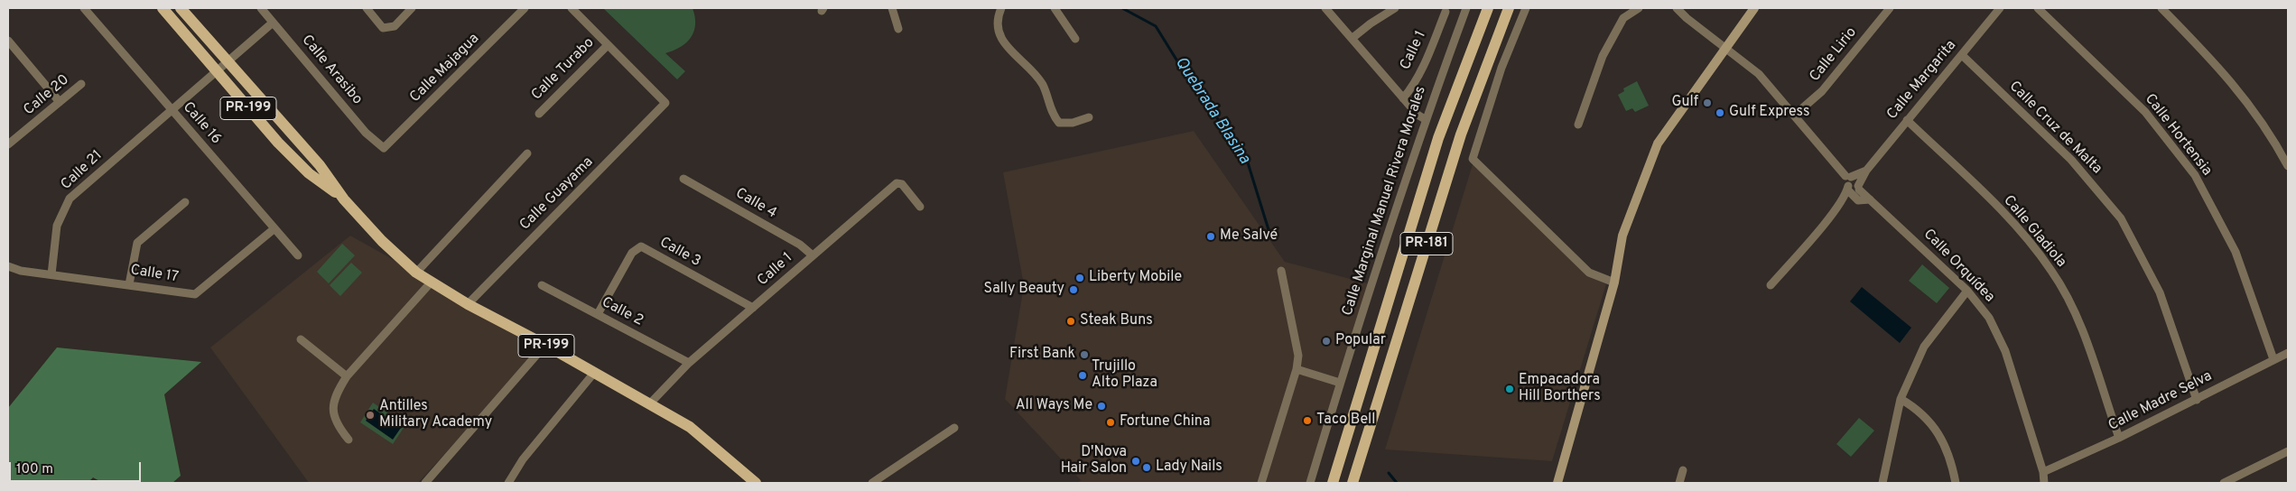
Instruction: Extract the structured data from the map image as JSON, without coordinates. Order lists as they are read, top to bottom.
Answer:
{
  "streets": {
    "main road": ["PR-199", "PR-181"],
    "street": [
      "Calle 1",
      "Calle Lirio",
      "Calle Majagua",
      "Calle Turabo",
      "Calle Arasibo",
      "Calle Margarita",
      "Calle 20",
      "Calle 16",
      "Calle Cruz de Malta",
      "Calle Hortensia",
      "Calle 21",
      "Calle Guayama",
      "Calle Marginal Manuel Rivera Morales",
      "Calle 4",
      "Calle Gladiola",
      "Calle 3",
      "Calle Orquídea",
      "Calle 17",
      "Calle 2",
      "Calle Madre Selva"
    ]
  },
  "crossings": [
    ["Calle 1", "PR-199"],
    ["Calle 1", "Calle 4"],
    ["Calle 1", "Calle 3"],
    ["Calle 1", "Calle 2"],
    ["Calle Lirio", "Calle Orquídea"],
    ["Calle Majagua", "Calle Arasibo"],
    ["Calle Turabo", "Calle Guayama"],
    ["Calle Arasibo", "Calle 21"],
    ["Calle Margarita", "Calle Cruz de Malta"],
    ["Calle Margarita", "Calle Gladiola"],
    ["Calle Margarita", "Calle Orquídea"],
    ["PR-199", "Calle 21"],
    ["PR-199", "Calle Guayama"],
    ["Calle 16", "Calle 21"],
    ["Calle 16", "Calle 17"],
    ["Calle Cruz de Malta", "Calle Madre Selva"],
    ["Calle Hortensia", "Calle Madre Selva"],
    ["Calle 21", "Calle 17"],
    ["Calle Gladiola", "Calle Madre Selva"],
    ["Calle 3", "Calle 2"],
    ["Calle Orquídea", "Calle Madre Selva"]
  ],
  "water": ["Quebrada Blasina"],
  "places": [
    "Gulf",
    "Gulf Express",
    "Me Salvé",
    "Liberty Mobile",
    "Sally Beauty",
    "Steak Buns",
    "Popular",
    "First Bank",
    "Trujillo Alto Plaza",
    "Empacadora Hill Borthers",
    "All Ways Me",
    "Antilles Military Academy",
    "Taco Bell",
    "Fortune China",
    "D'Nova Hair Salon",
    "Lady Nails"
  ],
  "scale_bar": "100 m"
}
